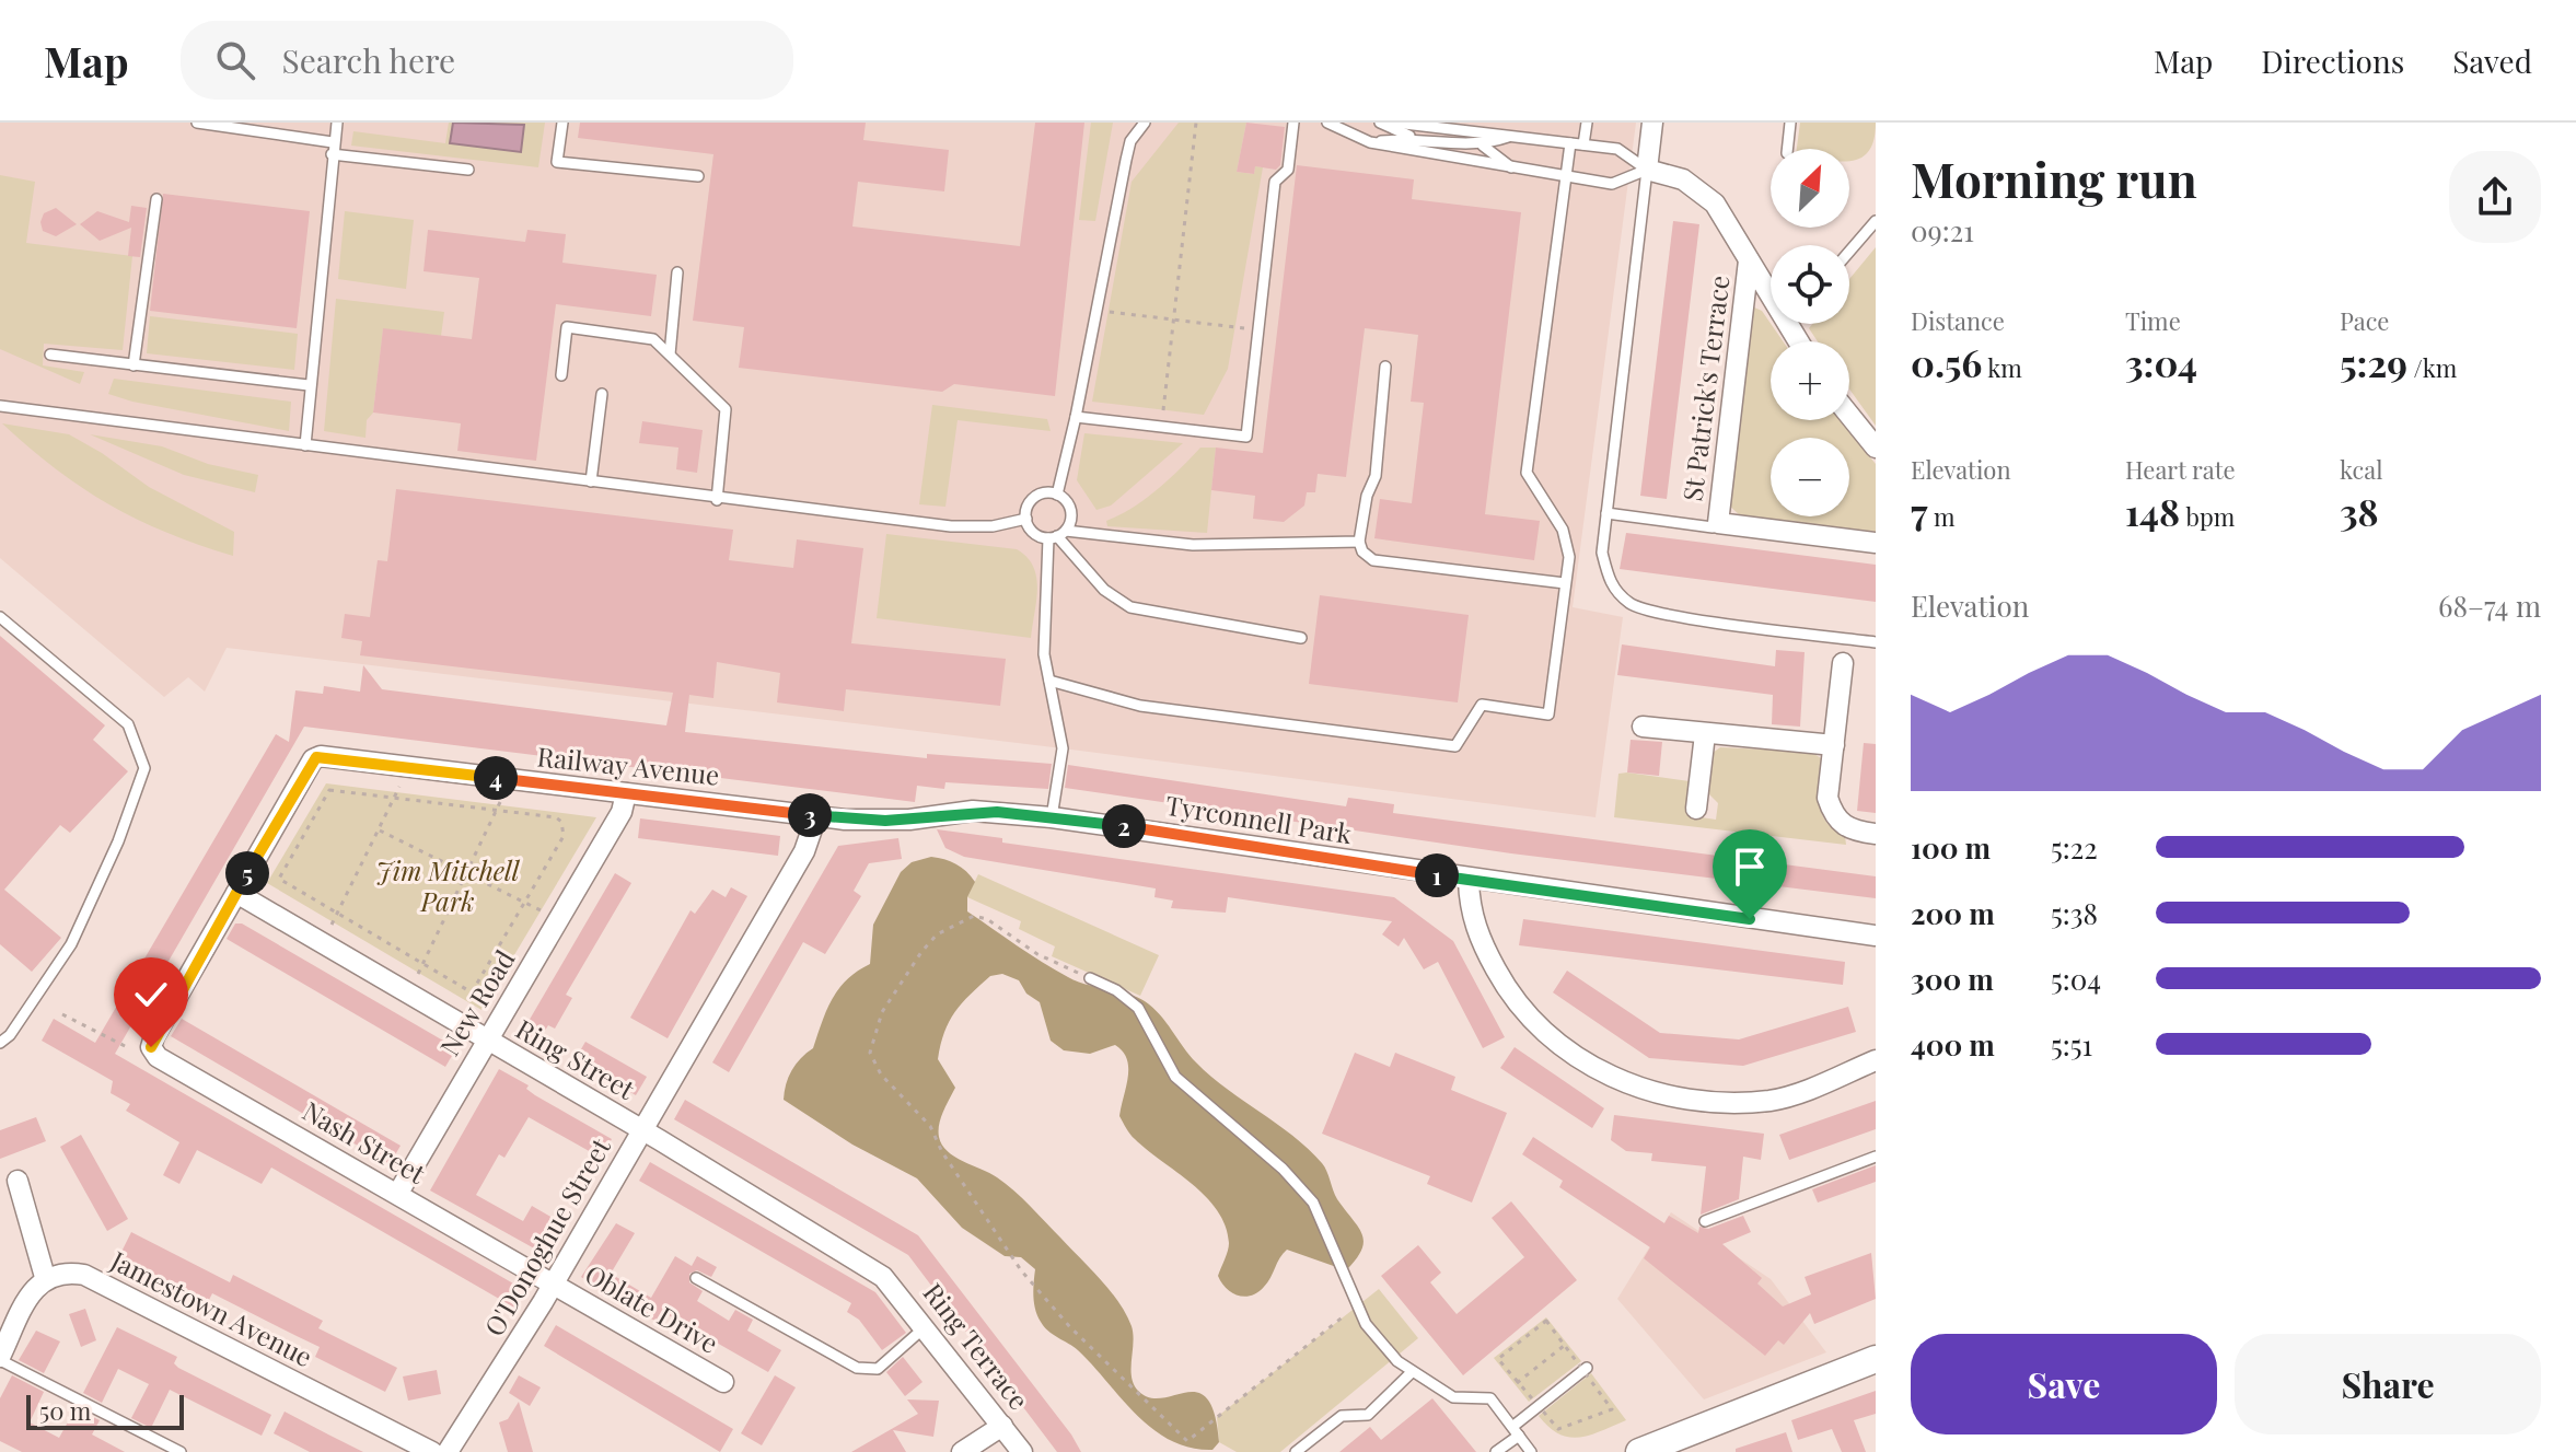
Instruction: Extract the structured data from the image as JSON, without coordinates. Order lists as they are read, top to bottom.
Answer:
{
  "streets": {
    "street": [
      "St Patrick's Terrace",
      "Railway Avenue",
      "Tyrconnell Park",
      "New Road",
      "Ring Street",
      "Nash Street",
      "O'Donoghue Street",
      "Jamestown Avenue",
      "Oblate Drive",
      "Ring Terrace"
    ]
  },
  "crossings": [
    ["Railway Avenue", "Tyrconnell Park"],
    ["Railway Avenue", "New Road"],
    ["Railway Avenue", "Ring Street"],
    ["Railway Avenue", "Nash Street"],
    ["Railway Avenue", "O'Donoghue Street"],
    ["New Road", "Ring Street"],
    ["New Road", "Nash Street"],
    ["Ring Street", "Nash Street"],
    ["Ring Street", "O'Donoghue Street"],
    ["Ring Street", "Ring Terrace"],
    ["Nash Street", "O'Donoghue Street"],
    ["Nash Street", "Oblate Drive"],
    ["O'Donoghue Street", "Oblate Drive"]
  ],
  "parks": ["Jim Mitchell Park"],
  "scale_bar": "50 m",
  "north": "top right",
  "page": {
    "header": "Map",
    "search": "Search here",
    "nav": ["Map", "Directions", "Saved"],
    "heading": ["Morning run", "09:21"],
    "map_buttons": ["+", "−"],
    "stats": [
      ["Distance", "0.56 km"],
      ["Time", "3:04"],
      ["Pace", "5:29 /km"],
      ["Elevation", "7 m"],
      ["Heart rate", "148 bpm"],
      ["kcal", "38"]
    ],
    "chart": ["Elevation", "68–74 m"],
    "pins": [
      "4",
      "3",
      "2",
      "5",
      "1"
    ],
    "list": [
      {
        "name": "100 m",
        "note": "5:22"
      },
      {
        "name": "200 m",
        "note": "5:38"
      },
      {
        "name": "300 m",
        "note": "5:04"
      },
      {
        "name": "400 m",
        "note": "5:51"
      }
    ],
    "buttons": ["Save", "Share"],
    "scale": "50 m"
  }
}
